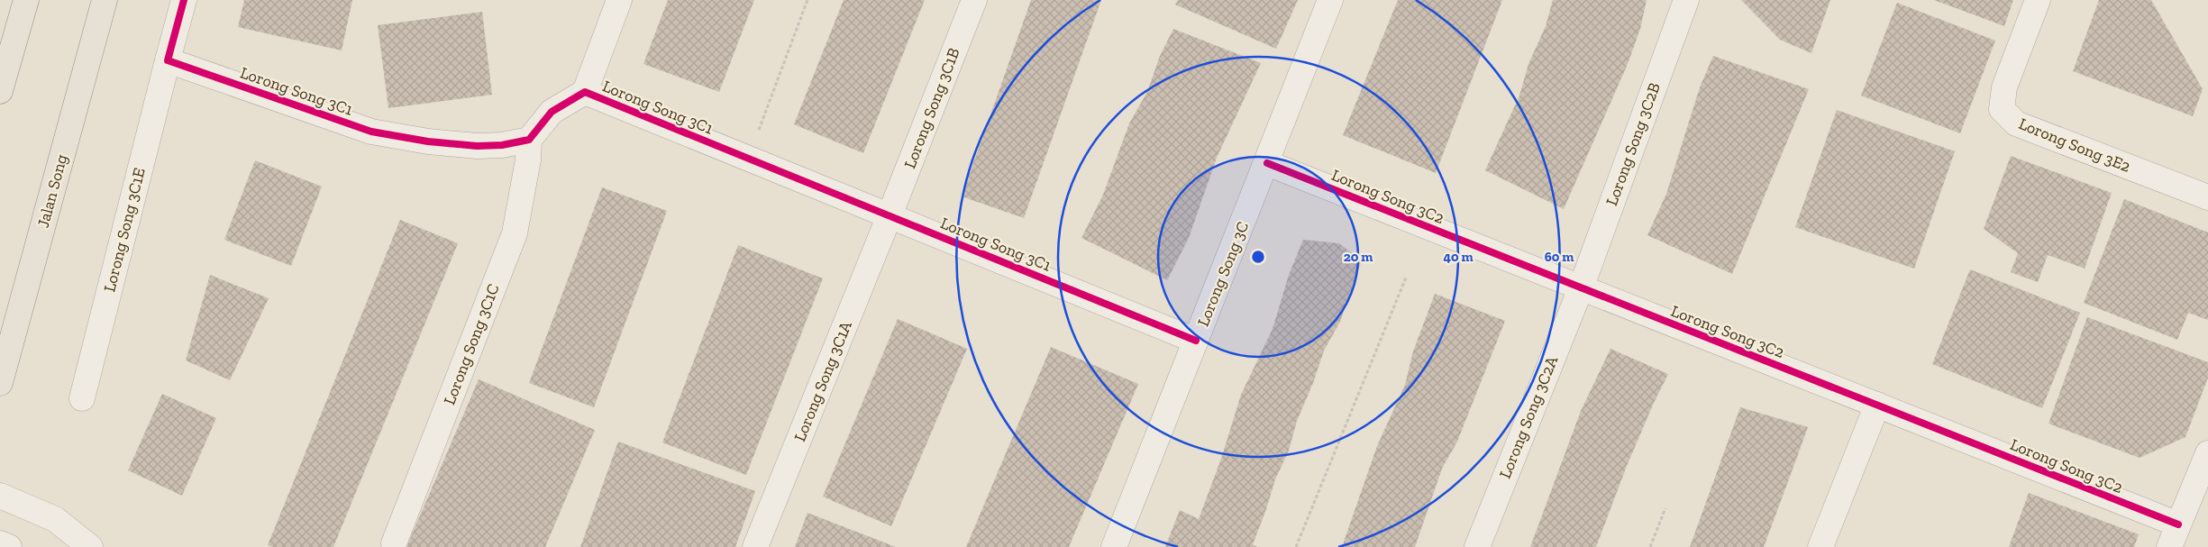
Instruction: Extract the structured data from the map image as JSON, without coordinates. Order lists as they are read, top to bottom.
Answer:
{
  "streets": {
    "main road": ["Jalan Song"],
    "street": [
      "Lorong Song 3C1",
      "Lorong Song 3C1B",
      "Lorong Song 3C2B",
      "Lorong Song 3E2",
      "Lorong Song 3C2",
      "Lorong Song 3C1E",
      "Lorong Song 3C",
      "Lorong Song 3C1C",
      "Lorong Song 3C1A",
      "Lorong Song 3C2A"
    ]
  },
  "crossings": [
    ["Lorong Song 3C1", "Lorong Song 3C1B"],
    ["Lorong Song 3C1", "Lorong Song 3C1E"],
    ["Lorong Song 3C1", "Lorong Song 3C"],
    ["Lorong Song 3C1", "Lorong Song 3C1C"],
    ["Lorong Song 3C1", "Lorong Song 3C1A"],
    ["Lorong Song 3C1B", "Lorong Song 3C1A"],
    ["Lorong Song 3C2B", "Lorong Song 3C2"],
    ["Lorong Song 3C2B", "Lorong Song 3C2A"],
    ["Lorong Song 3C2", "Lorong Song 3C"],
    ["Lorong Song 3C2", "Lorong Song 3C2A"]
  ],
  "rings": ["20 m", "40 m", "60 m"]
}
